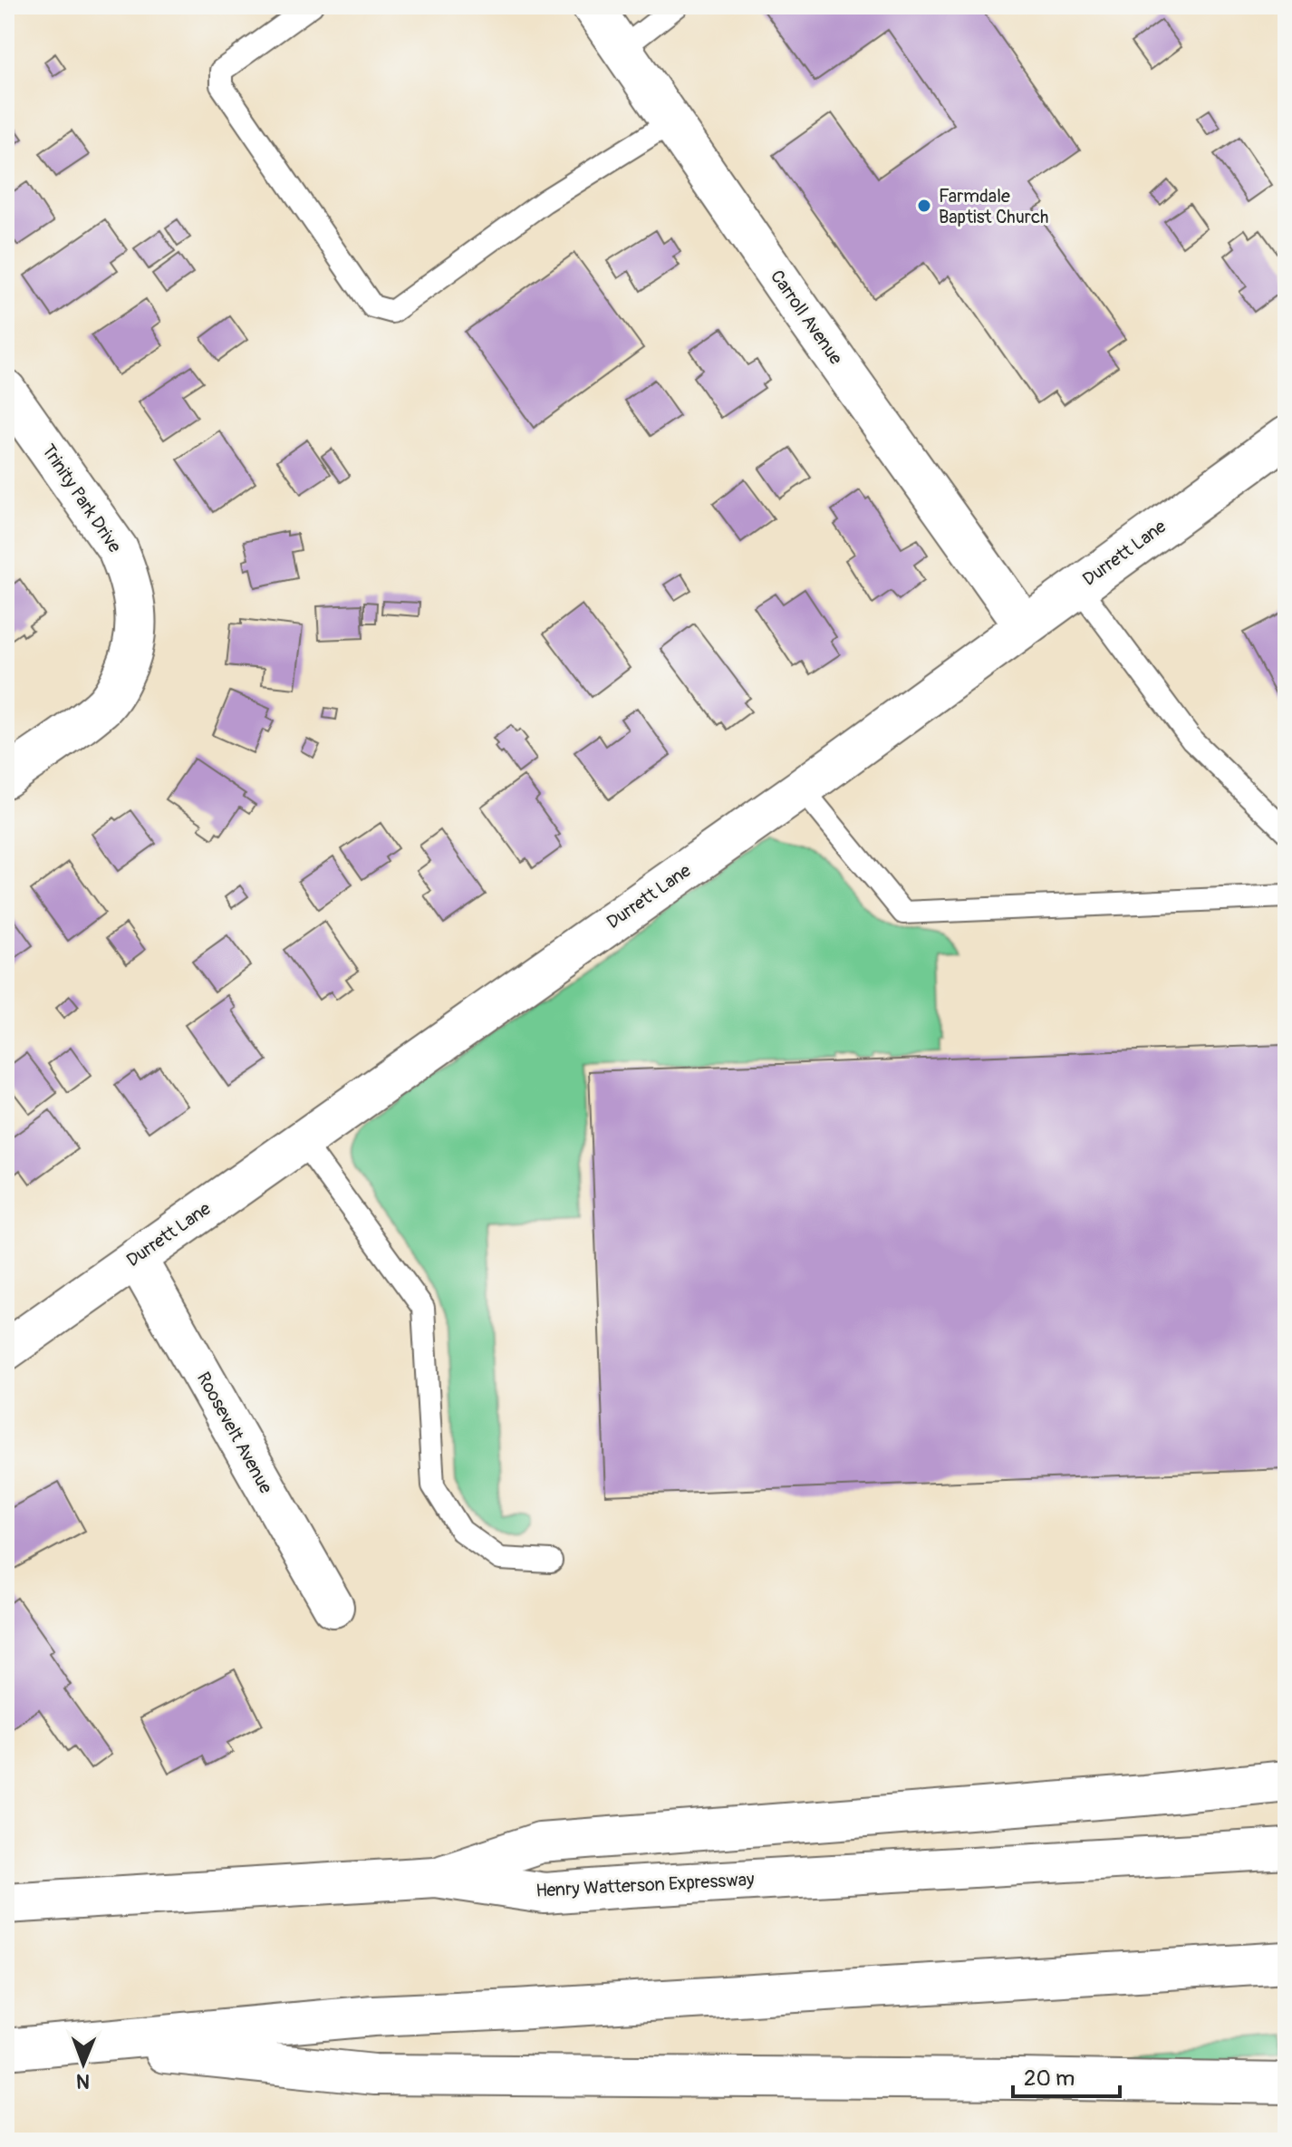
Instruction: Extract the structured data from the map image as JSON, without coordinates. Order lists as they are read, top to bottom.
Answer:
{
  "streets": {
    "main road": [
      "Carroll Avenue",
      "Trinity Park Drive",
      "Durrett Lane",
      "Roosevelt Avenue",
      "Henry Watterson Expressway"
    ]
  },
  "crossings": [
    ["Carroll Avenue", "Durrett Lane"],
    ["Durrett Lane", "Roosevelt Avenue"]
  ],
  "places": ["Farmdale Baptist Church"],
  "scale_bar": "20 m",
  "north": "bottom"
}
